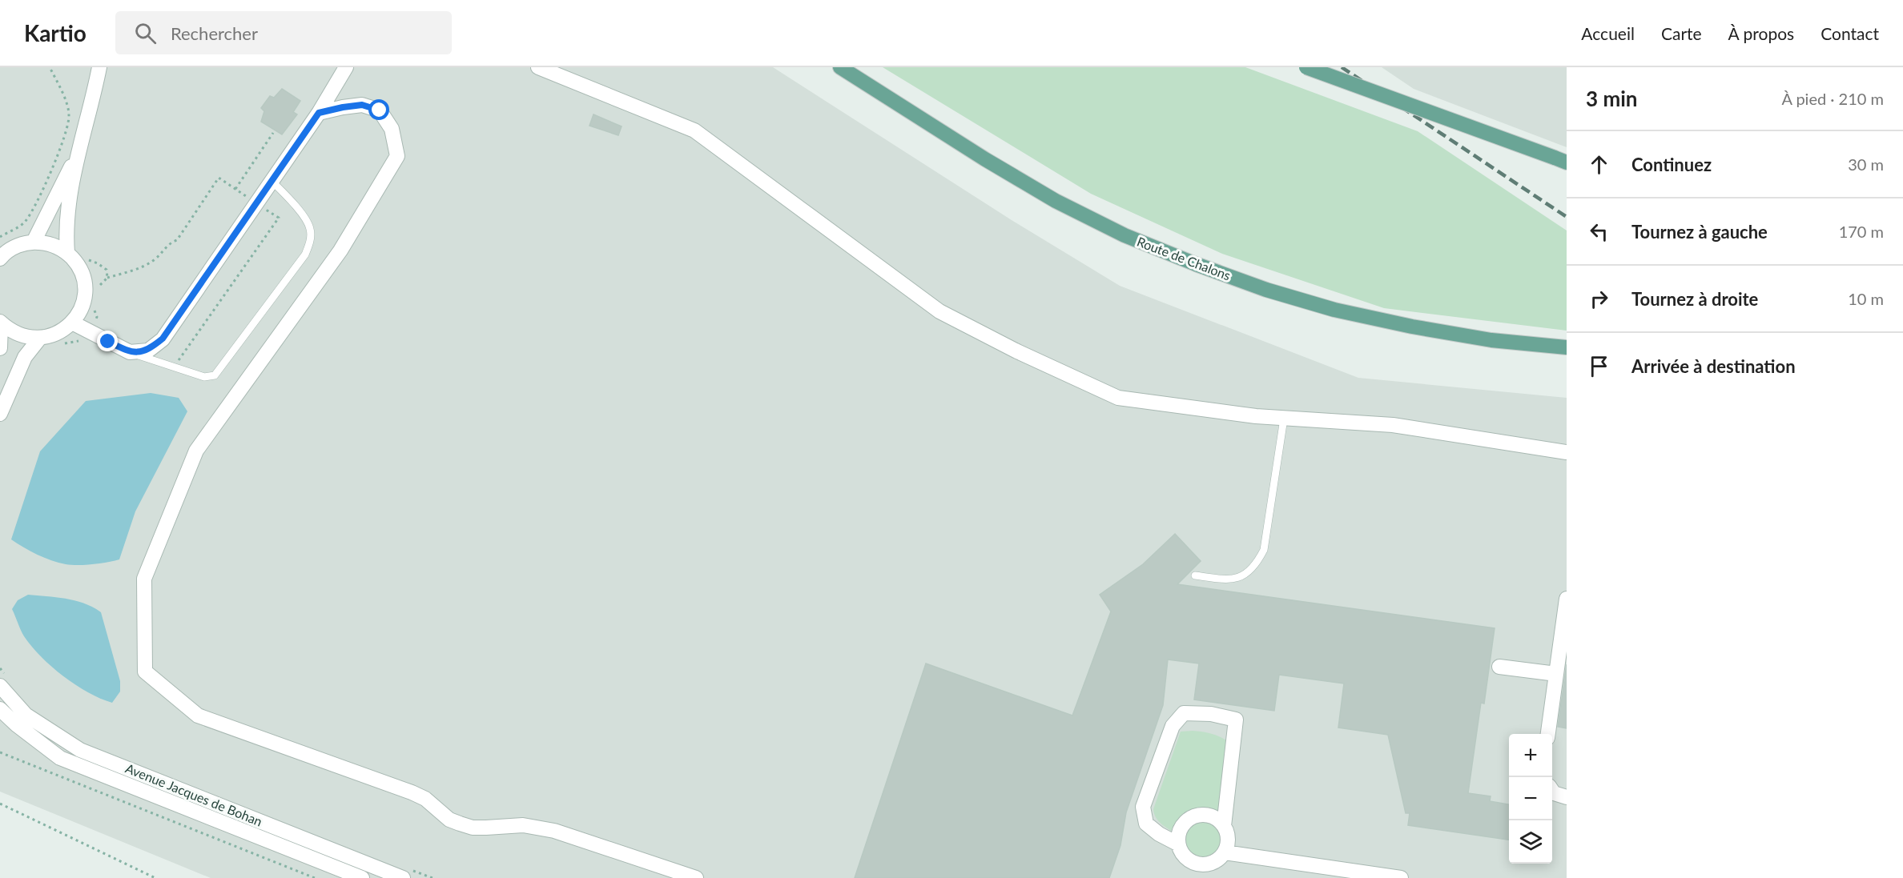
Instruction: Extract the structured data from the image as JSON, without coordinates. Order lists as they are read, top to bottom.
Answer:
{
  "streets": {
    "main road": ["Route de Chalons"],
    "street": ["Avenue Jacques de Bohan"]
  },
  "page": {
    "header": "Kartio",
    "search": "Rechercher",
    "nav": [
      "Accueil",
      "Carte",
      "À propos",
      "Contact"
    ],
    "heading": ["3 min", "À pied · 210 m"],
    "list": [
      ["Continuez", "30 m"],
      ["Tournez à gauche", "170 m"],
      ["Tournez à droite", "10 m"],
      "Arrivée à destination"
    ],
    "map_buttons": ["+", "−"]
  }
}
